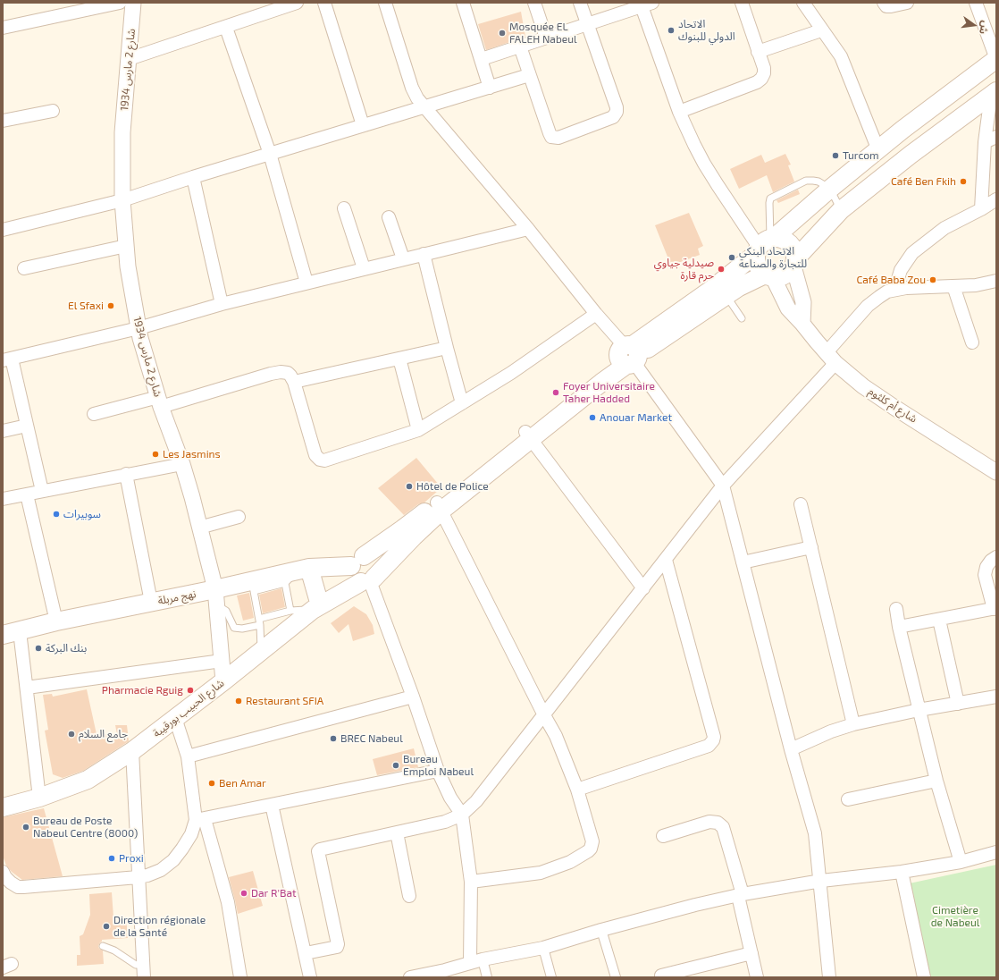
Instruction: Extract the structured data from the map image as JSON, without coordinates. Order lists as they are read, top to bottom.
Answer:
{
  "streets": {
    "main road": ["نهج مربلة", "شارع الحبيب بورقيبة"],
    "street": ["شارع 2 مارس 1934", "شارع أم كلثوم"]
  },
  "crossings": [
    ["شارع 2 مارس 1934", "نهج مربلة"],
    ["شارع 2 مارس 1934", "شارع الحبيب بورقيبة"]
  ],
  "parks": ["Cimetière de Nabeul"],
  "places": [
    "الاتحاد الدولي للبنوك",
    "Mosquée EL FALEH Nabeul",
    "Turcom",
    "Café Ben Fkih",
    "الاتحاد البنكي للتجارة والصناعة",
    "صيدلية جياوي حرم قارة",
    "Café Baba Zou",
    "El Sfaxi",
    "Foyer Universitaire Taher Hadded",
    "Anouar Market",
    "Les Jasmins",
    "Hôtel de Police",
    "سوبيرات",
    "بنك البركة",
    "Pharmacie Rguig",
    "Restaurant SFIA",
    "جامع السلام",
    "BREC Nabeul",
    "Bureau Emploi Nabeul",
    "Ben Amar",
    "Bureau de Poste Nabeul Centre (8000)",
    "Proxi",
    "Dar R'Bat",
    "Direction régionale de la Santé"
  ],
  "north": "right"
}
